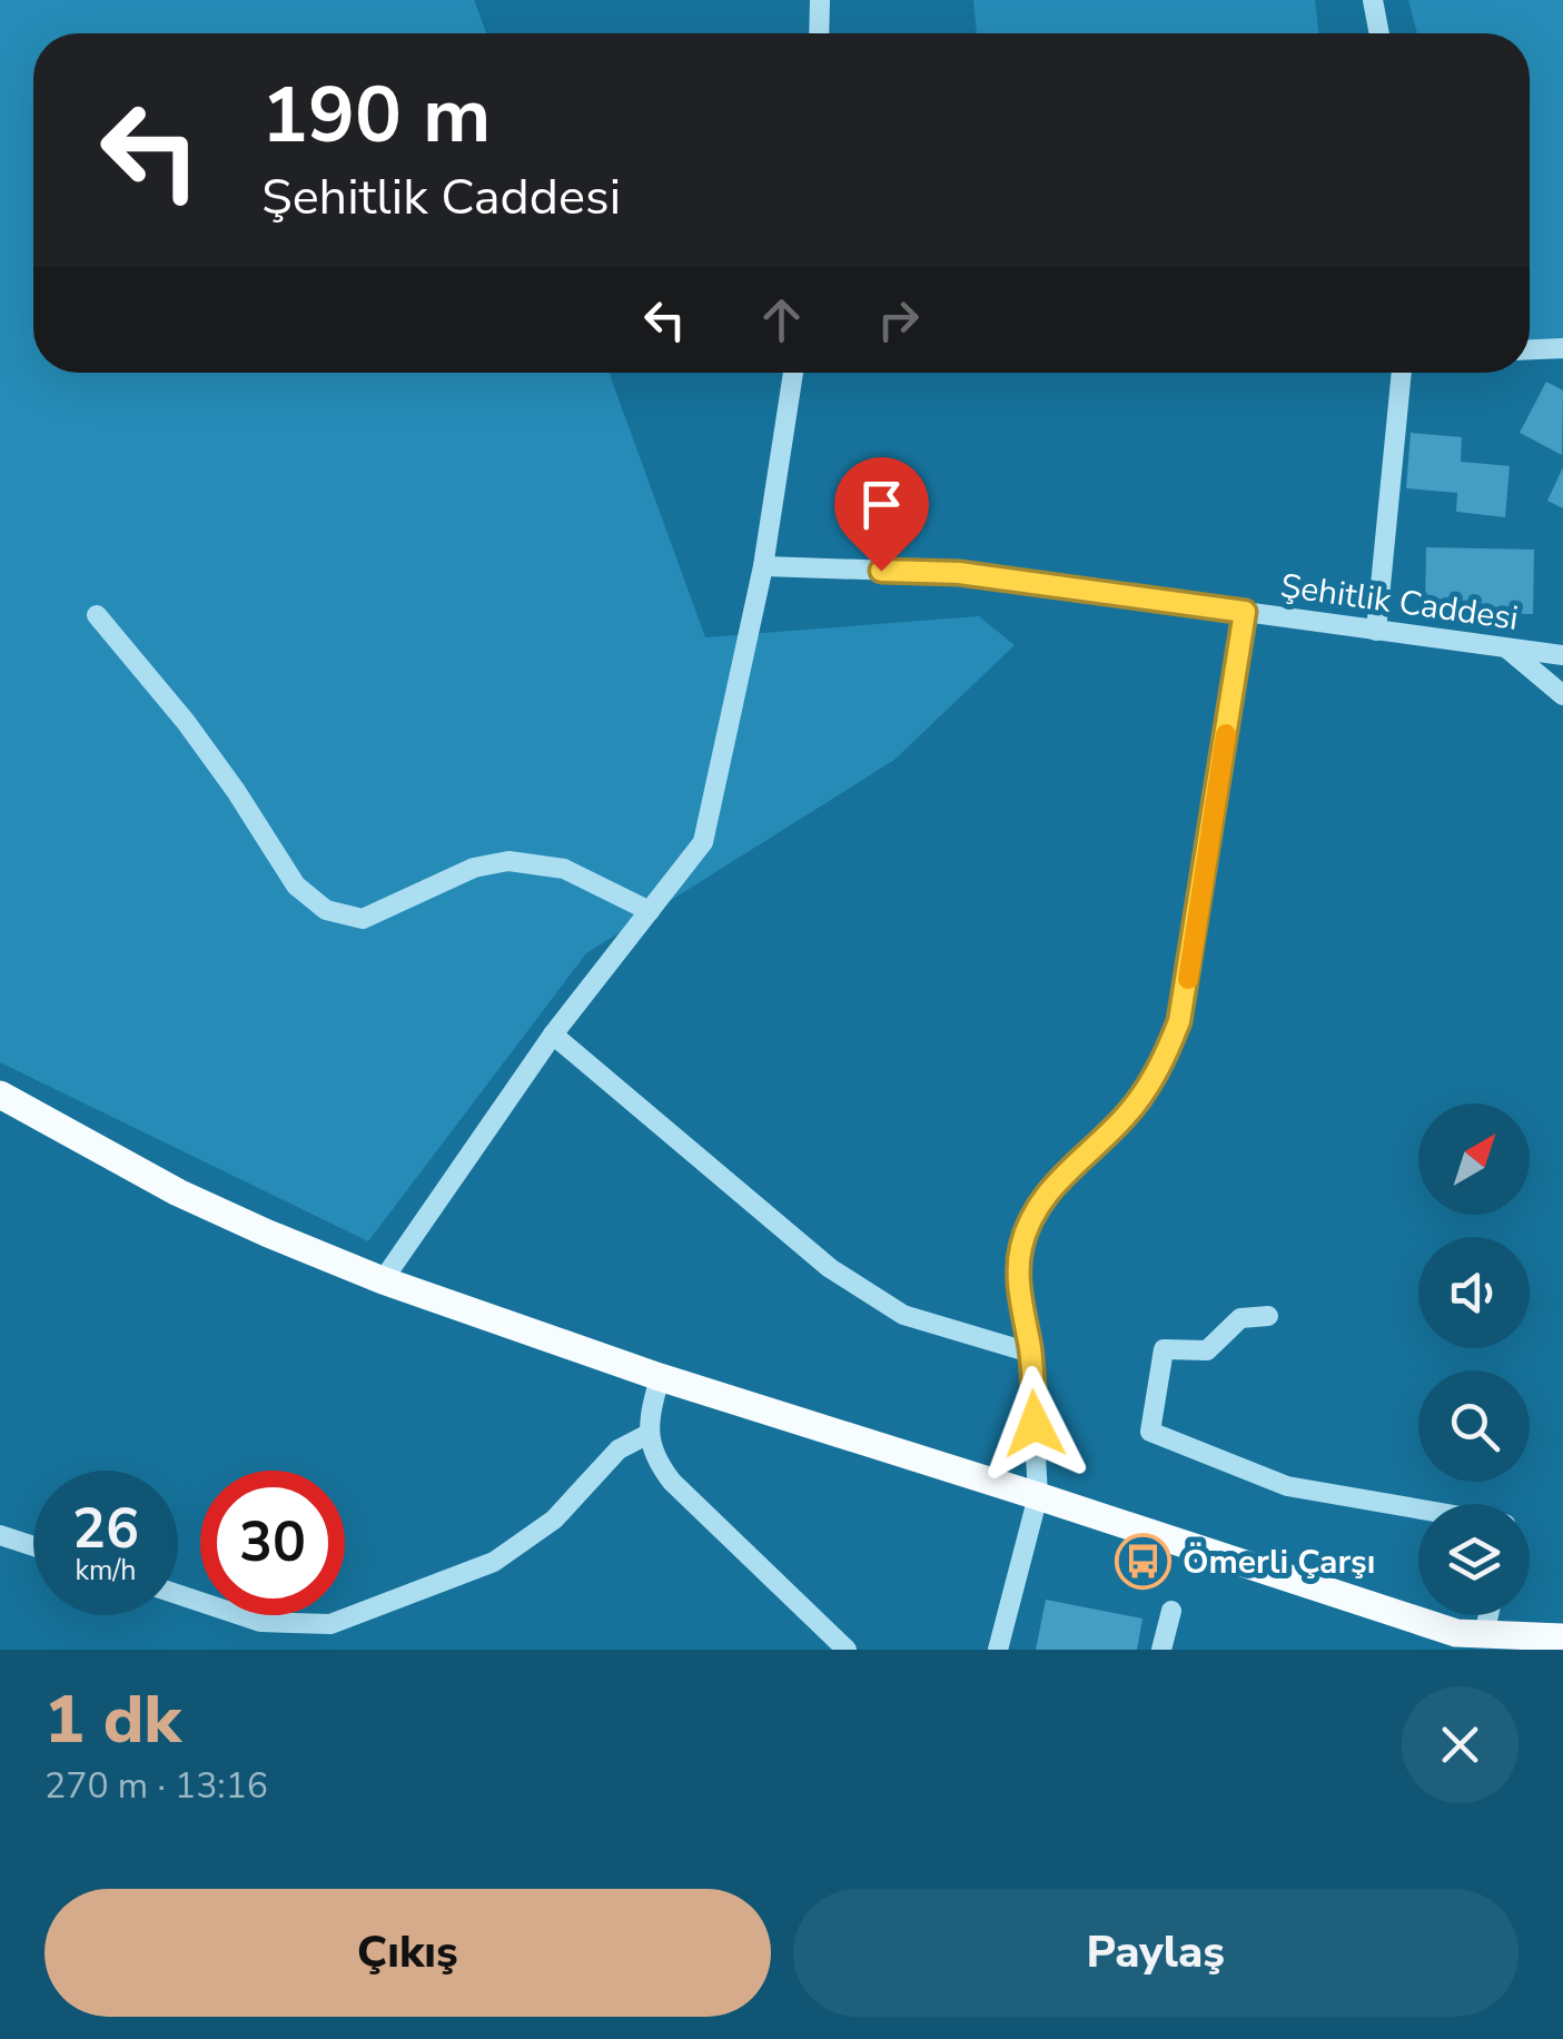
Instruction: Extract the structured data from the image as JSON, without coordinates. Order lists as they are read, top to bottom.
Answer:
{
  "streets": {
    "street": ["Şehitlik Caddesi"]
  },
  "places": {
    "bus stop": ["Ömerli Çarşı"]
  },
  "north": "top right",
  "page": {
    "turn": ["190 m", "Şehitlik Caddesi"],
    "speed": "26 km/h",
    "limit": "30",
    "heading": ["1 dk", "270 m · 13:16"],
    "buttons": ["Çıkış", "Paylaş"]
  }
}
